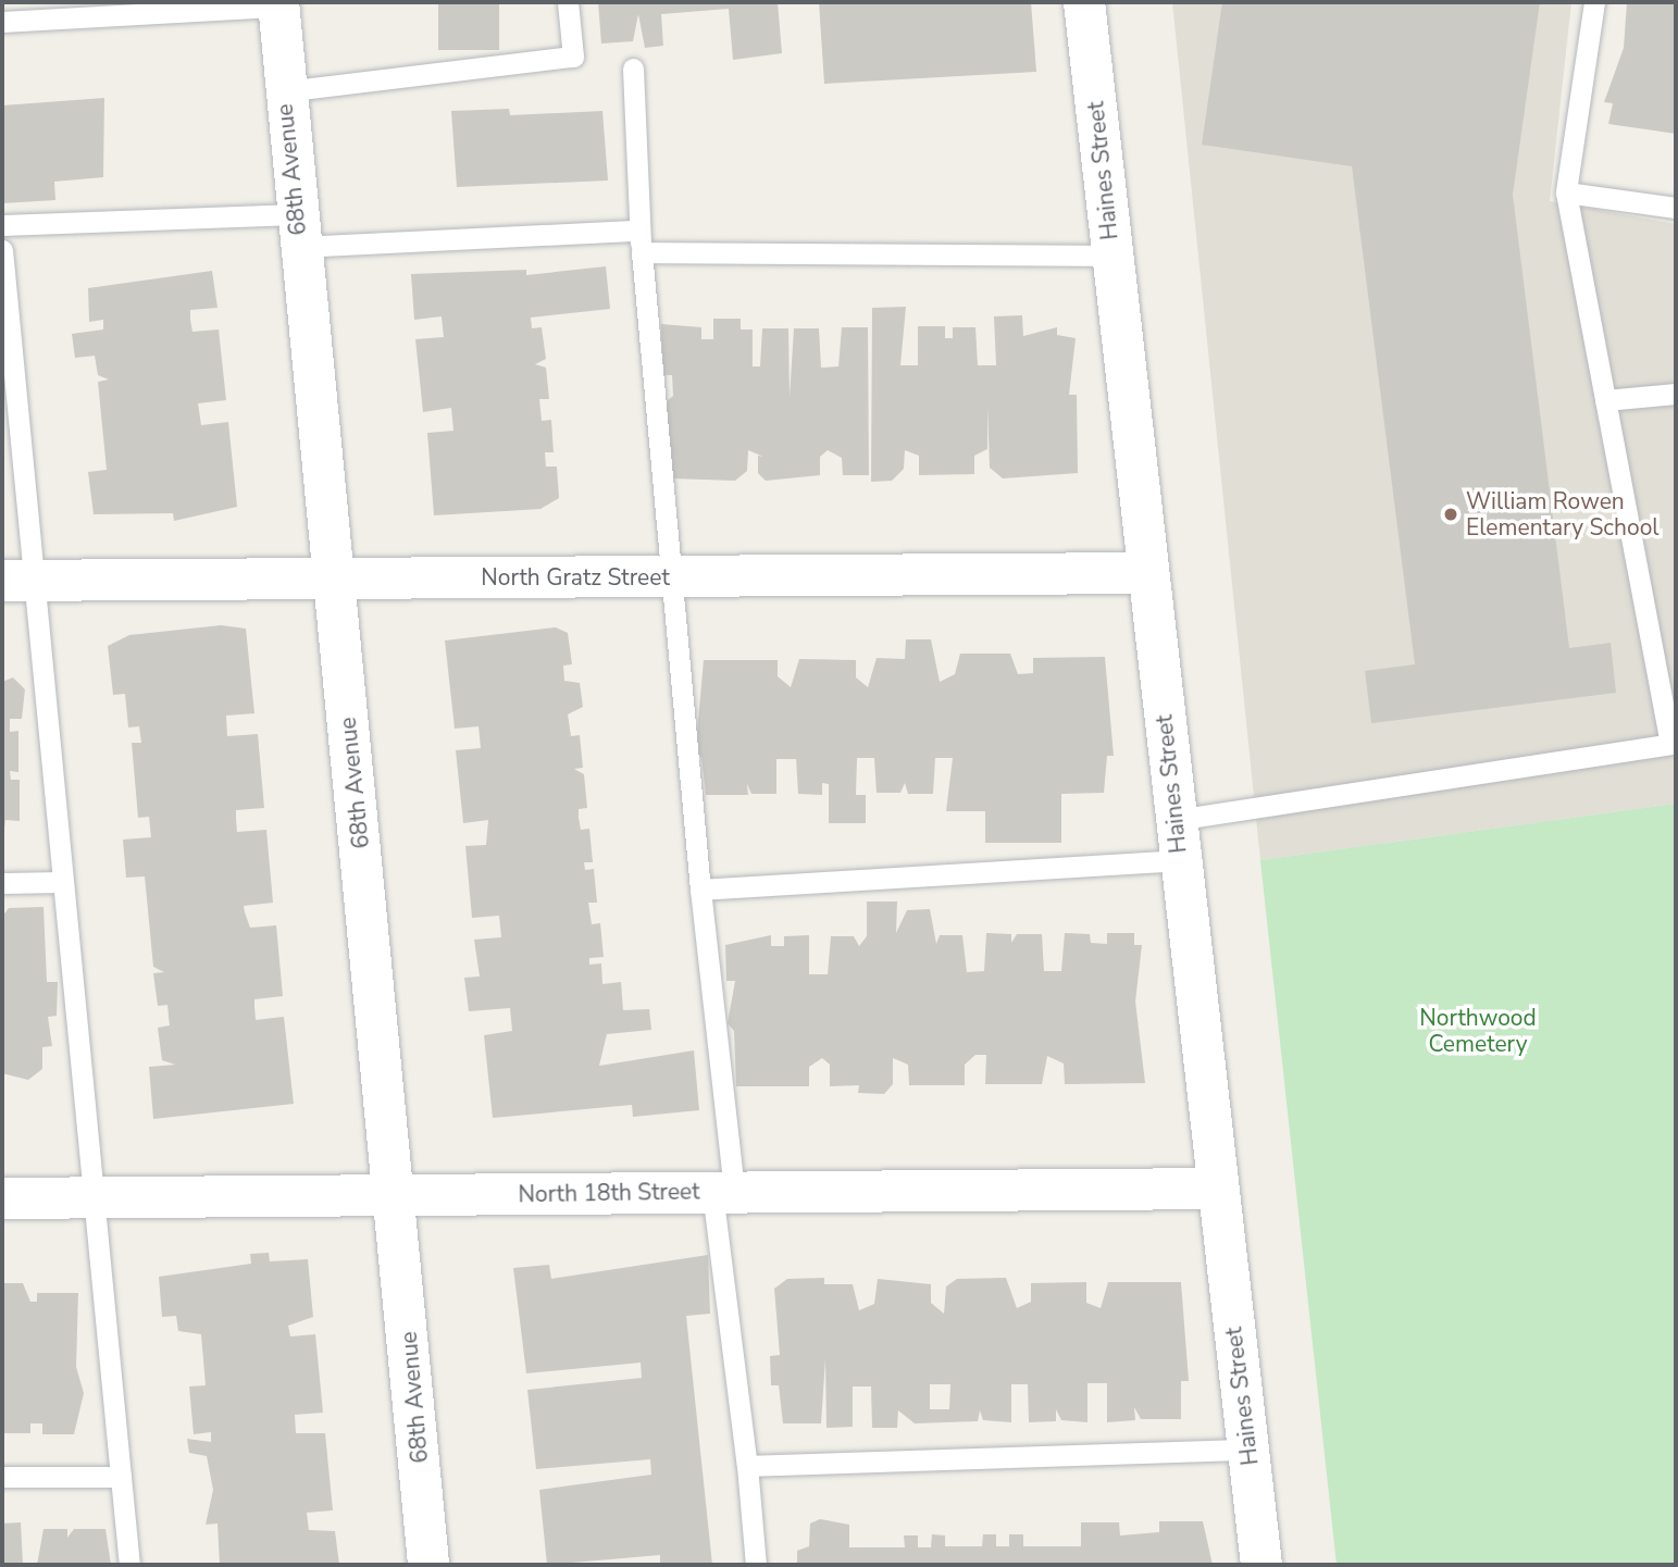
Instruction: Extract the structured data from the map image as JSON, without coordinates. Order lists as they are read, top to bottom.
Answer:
{
  "streets": {
    "street": [
      "68th Avenue",
      "Haines Street",
      "North Gratz Street",
      "North 18th Street"
    ]
  },
  "crossings": [
    ["68th Avenue", "North Gratz Street"],
    ["68th Avenue", "North 18th Street"],
    ["Haines Street", "North Gratz Street"],
    ["Haines Street", "North 18th Street"]
  ],
  "parks": ["Northwood Cemetery"],
  "places": ["William Rowen Elementary School"]
}
